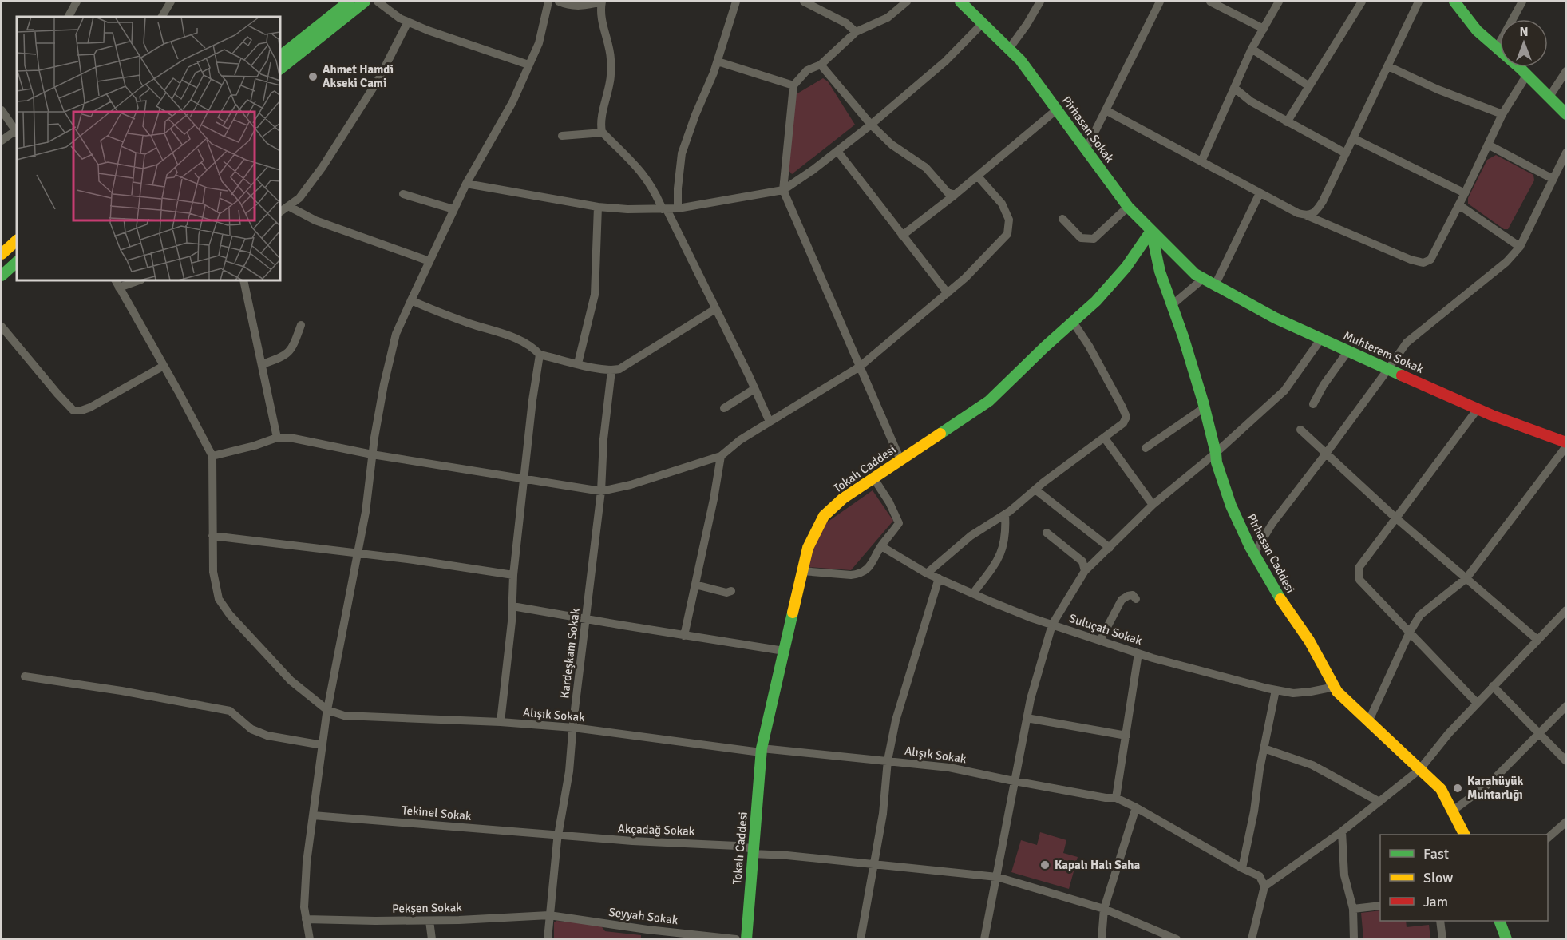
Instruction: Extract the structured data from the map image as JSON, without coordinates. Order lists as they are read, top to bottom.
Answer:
{
  "streets": {
    "street": [
      "Pirhasan Sokak",
      "Muhterem Sokak",
      "Tokalı Caddesi",
      "Pirhasan Caddesi",
      "Suluçatı Sokak",
      "Kardeşkanı Sokak",
      "Alışık Sokak",
      "Tekinel Sokak",
      "Akçadağ Sokak",
      "Pekşen Sokak",
      "Seyyah Sokak"
    ]
  },
  "crossings": [
    ["Pirhasan Sokak", "Muhterem Sokak"],
    ["Pirhasan Sokak", "Tokalı Caddesi"],
    ["Pirhasan Sokak", "Pirhasan Caddesi"],
    ["Tokalı Caddesi", "Pirhasan Caddesi"],
    ["Tokalı Caddesi", "Alışık Sokak"],
    ["Tokalı Caddesi", "Akçadağ Sokak"],
    ["Pirhasan Caddesi", "Suluçatı Sokak"],
    ["Kardeşkanı Sokak", "Alışık Sokak"],
    ["Kardeşkanı Sokak", "Tekinel Sokak"],
    ["Kardeşkanı Sokak", "Akçadağ Sokak"],
    ["Kardeşkanı Sokak", "Pekşen Sokak"],
    ["Kardeşkanı Sokak", "Seyyah Sokak"],
    ["Tekinel Sokak", "Akçadağ Sokak"],
    ["Pekşen Sokak", "Seyyah Sokak"]
  ],
  "places": ["Ahmet Hamdi Akseki Cami", "Karahüyük Muhtarlığı", "Kapalı Halı Saha"],
  "legend": ["Fast", "Slow", "Jam"],
  "north": "top"
}
